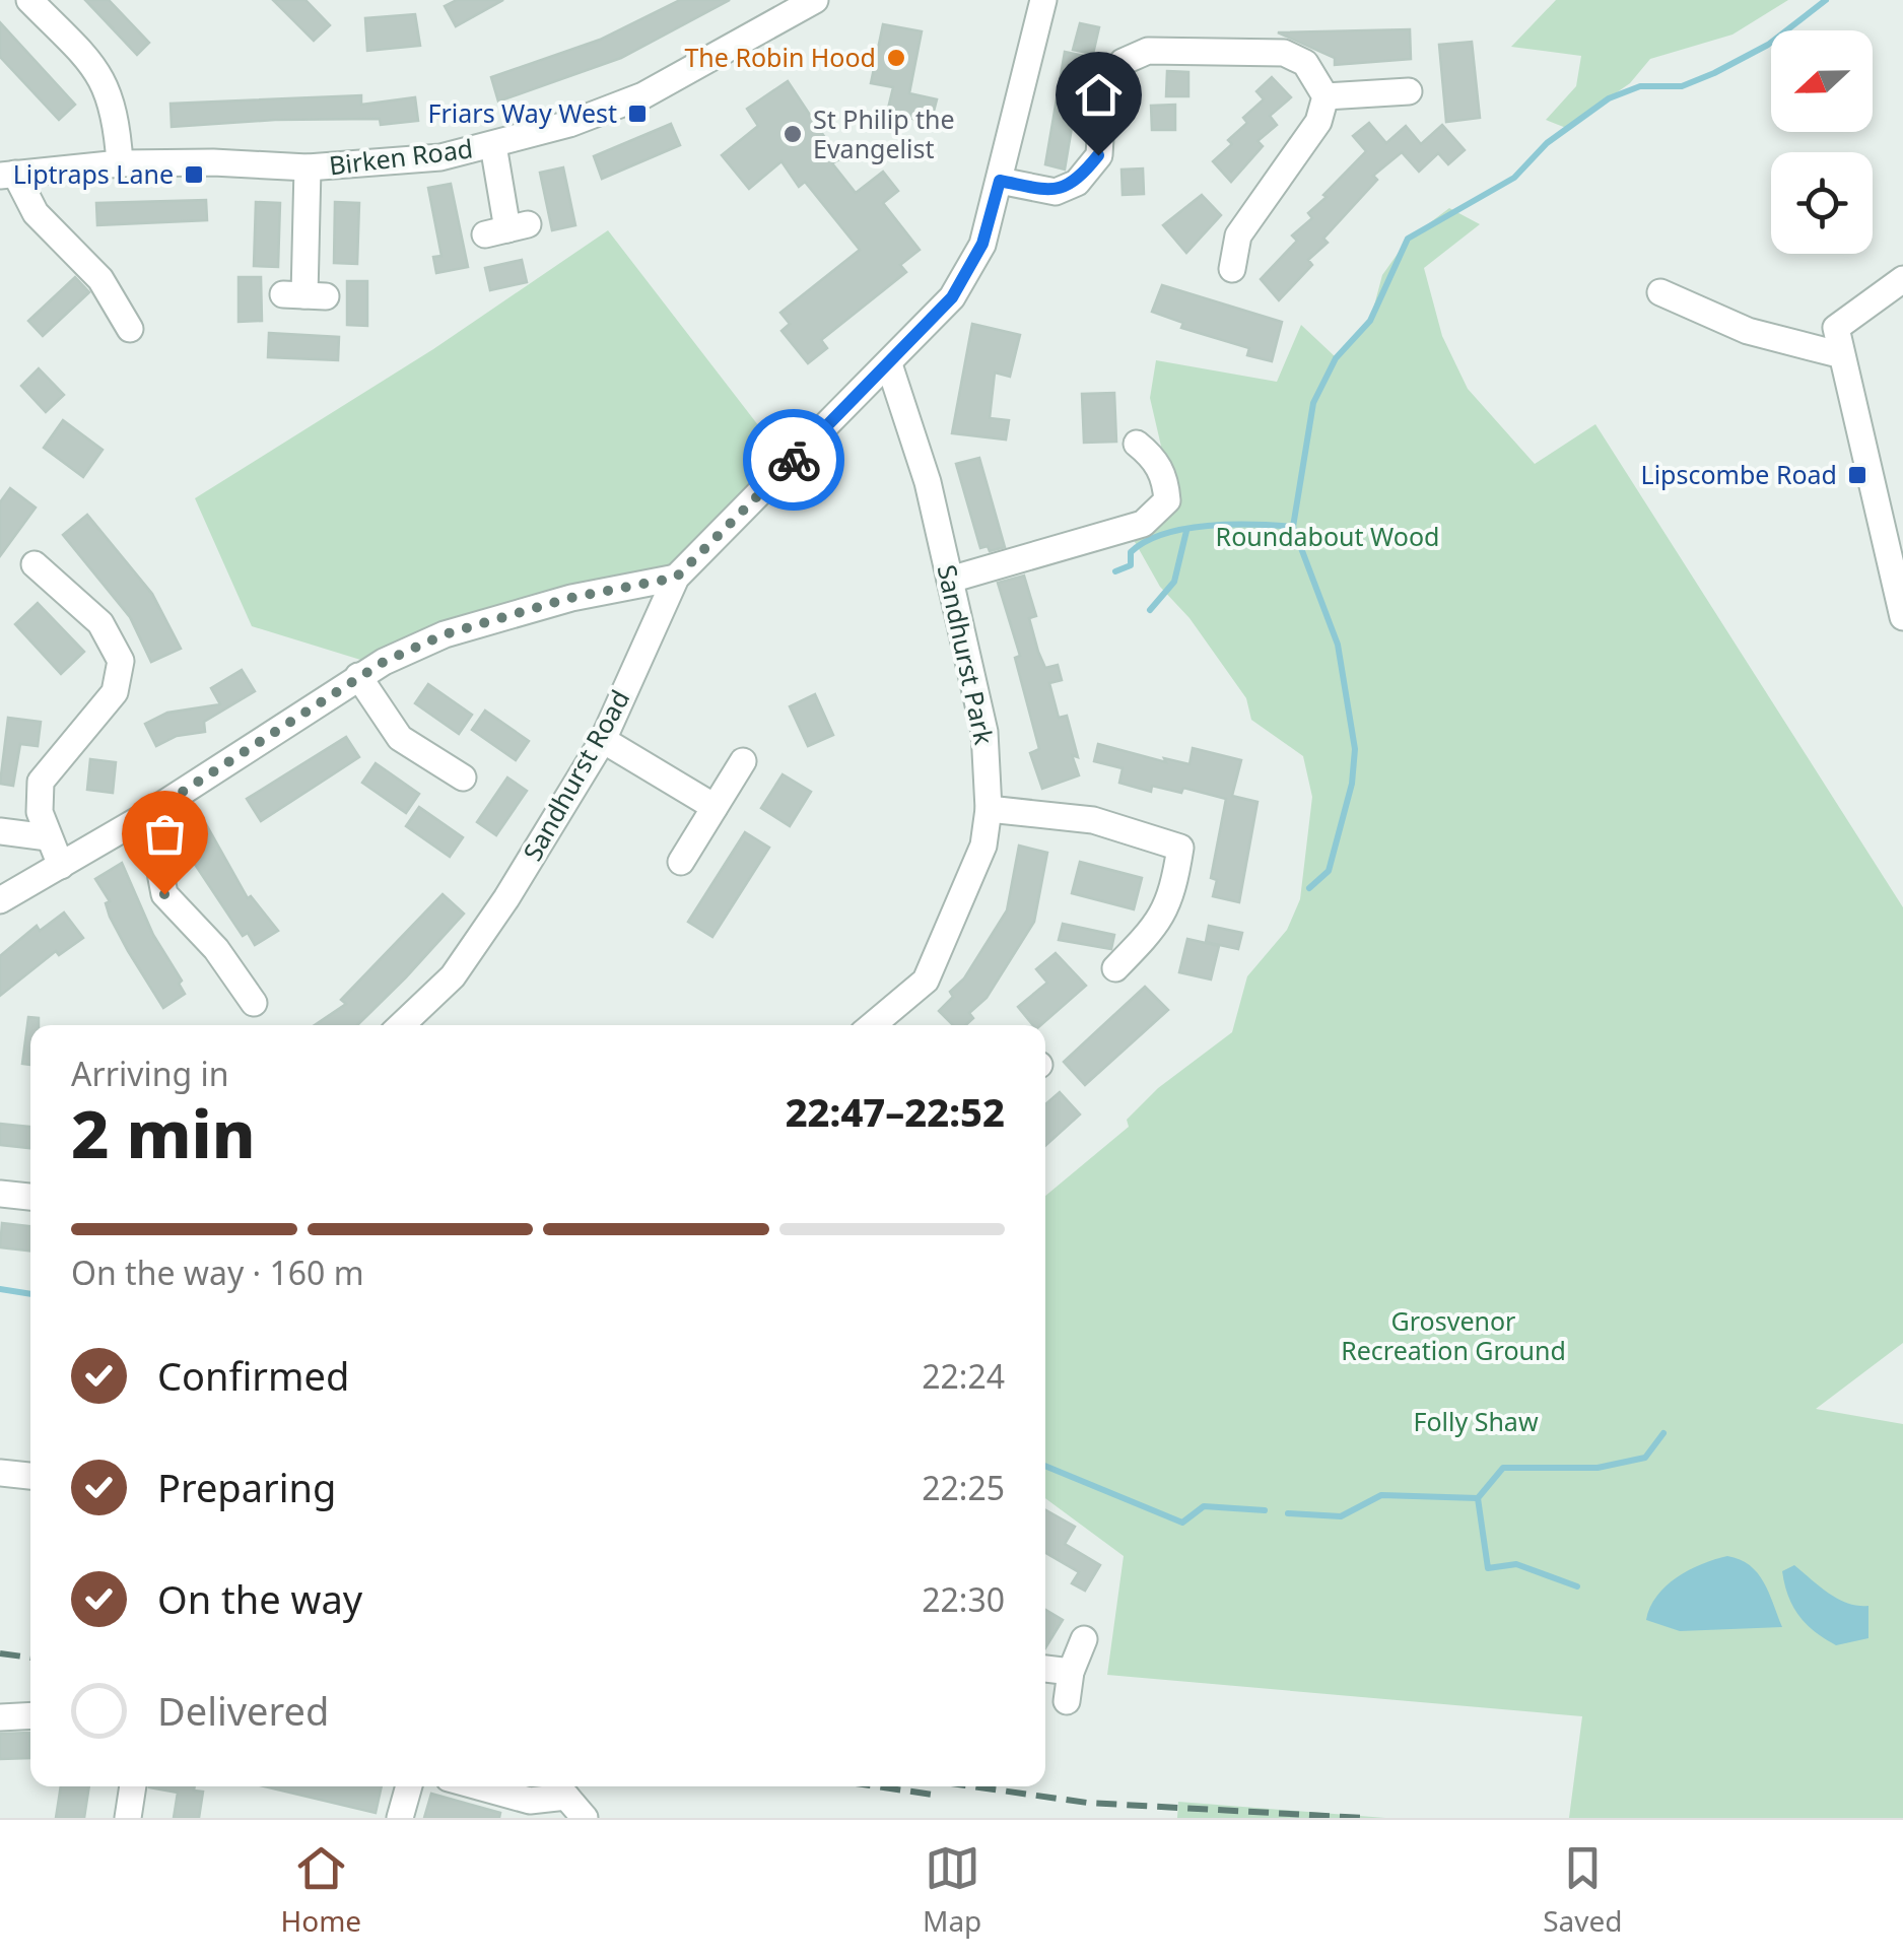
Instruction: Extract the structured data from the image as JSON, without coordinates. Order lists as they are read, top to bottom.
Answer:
{
  "streets": {
    "street": ["Birken Road", "Sandhurst Park", "Sandhurst Road"]
  },
  "crossings": [
    ["Sandhurst Park", "Sandhurst Road"]
  ],
  "parks": ["Roundabout Wood", "Grosvenor Recreation Ground", "Folly Shaw"],
  "places": {
    "other": ["The Robin Hood", "St Philip the Evangelist"],
    "transit": ["Friars Way West", "Liptraps Lane", "Lipscombe Road"]
  },
  "north": "left",
  "page": {
    "heading": ["2 min", "Arriving in", "22:47–22:52"],
    "bar": "On the way · 160 m",
    "list": [
      ["Confirmed", "22:24"],
      ["Preparing", "22:25"],
      ["On the way", "22:30"],
      "Delivered"
    ],
    "tabs": ["Home", "Map", "Saved"]
  }
}
